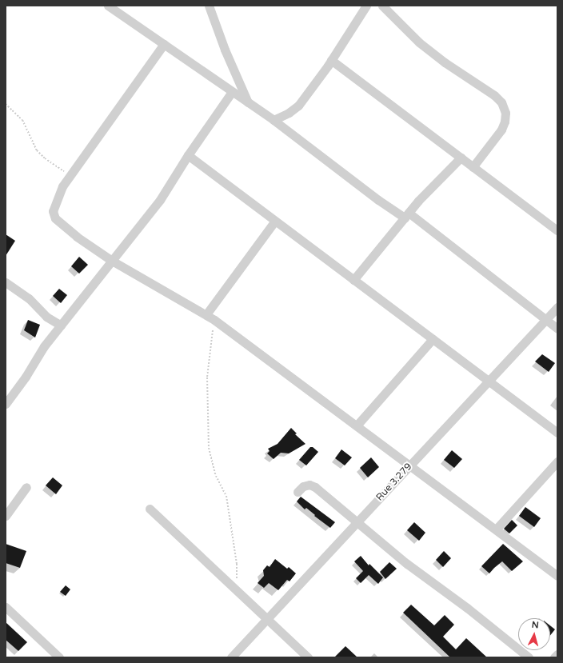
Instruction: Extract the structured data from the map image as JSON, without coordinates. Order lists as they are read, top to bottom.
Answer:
{
  "streets": {
    "street": ["Rue 3.279"]
  },
  "north": "top"
}
